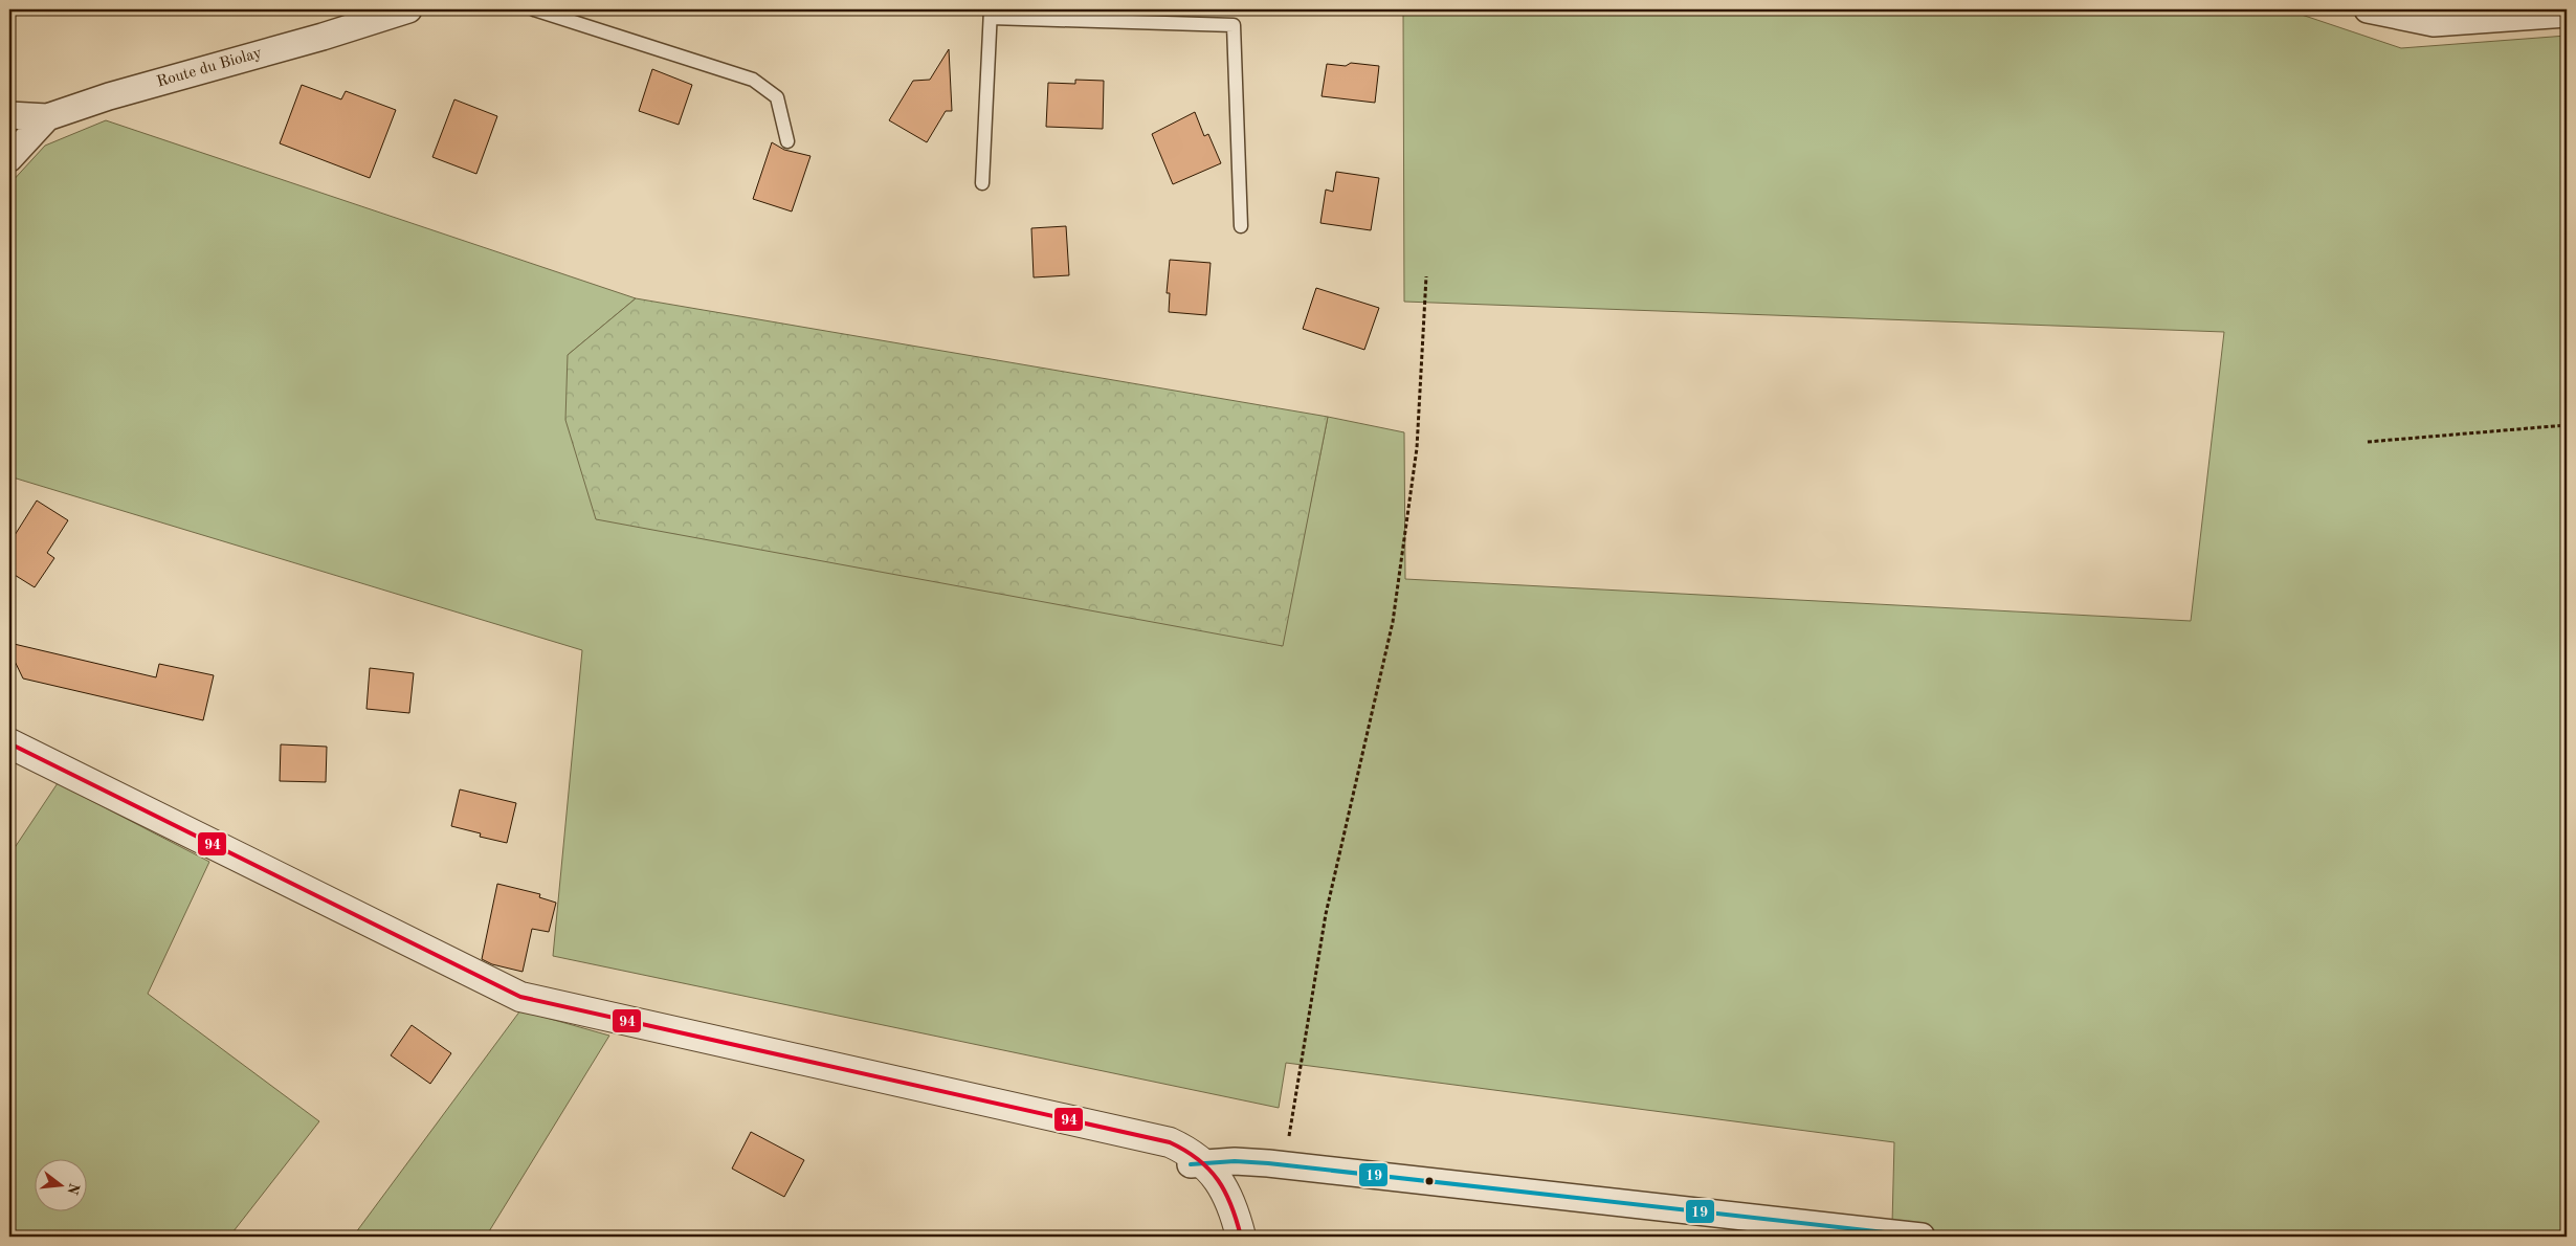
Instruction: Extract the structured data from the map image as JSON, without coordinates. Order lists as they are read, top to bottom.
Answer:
{
  "streets": {
    "street": ["Route du Biolay"]
  },
  "lines": ["transit line 94", "transit line 19"],
  "north": "right"
}
